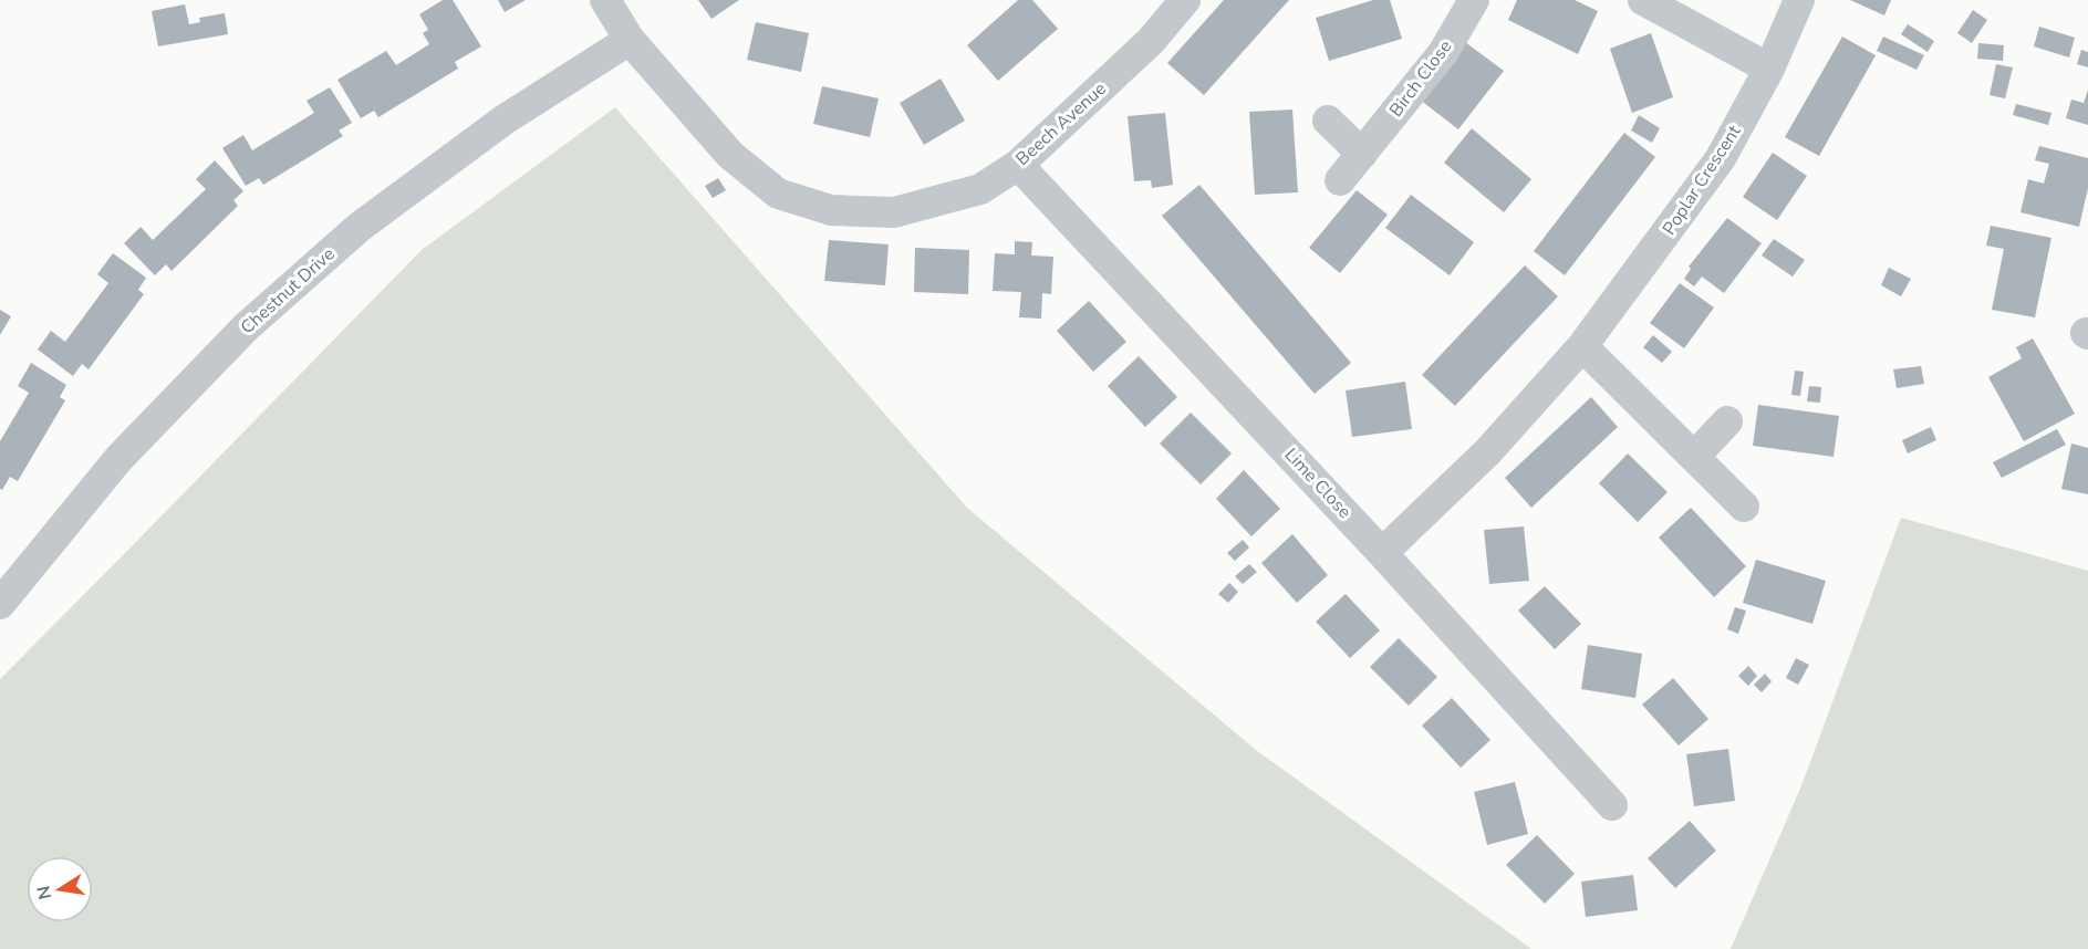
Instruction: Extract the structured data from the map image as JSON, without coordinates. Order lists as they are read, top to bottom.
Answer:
{
  "streets": {
    "street": [
      "Birch Close",
      "Beech Avenue",
      "Poplar Crescent",
      "Chestnut Drive",
      "Lime Close"
    ]
  },
  "crossings": [
    ["Beech Avenue", "Chestnut Drive"],
    ["Beech Avenue", "Lime Close"],
    ["Poplar Crescent", "Lime Close"]
  ],
  "north": "left"
}
